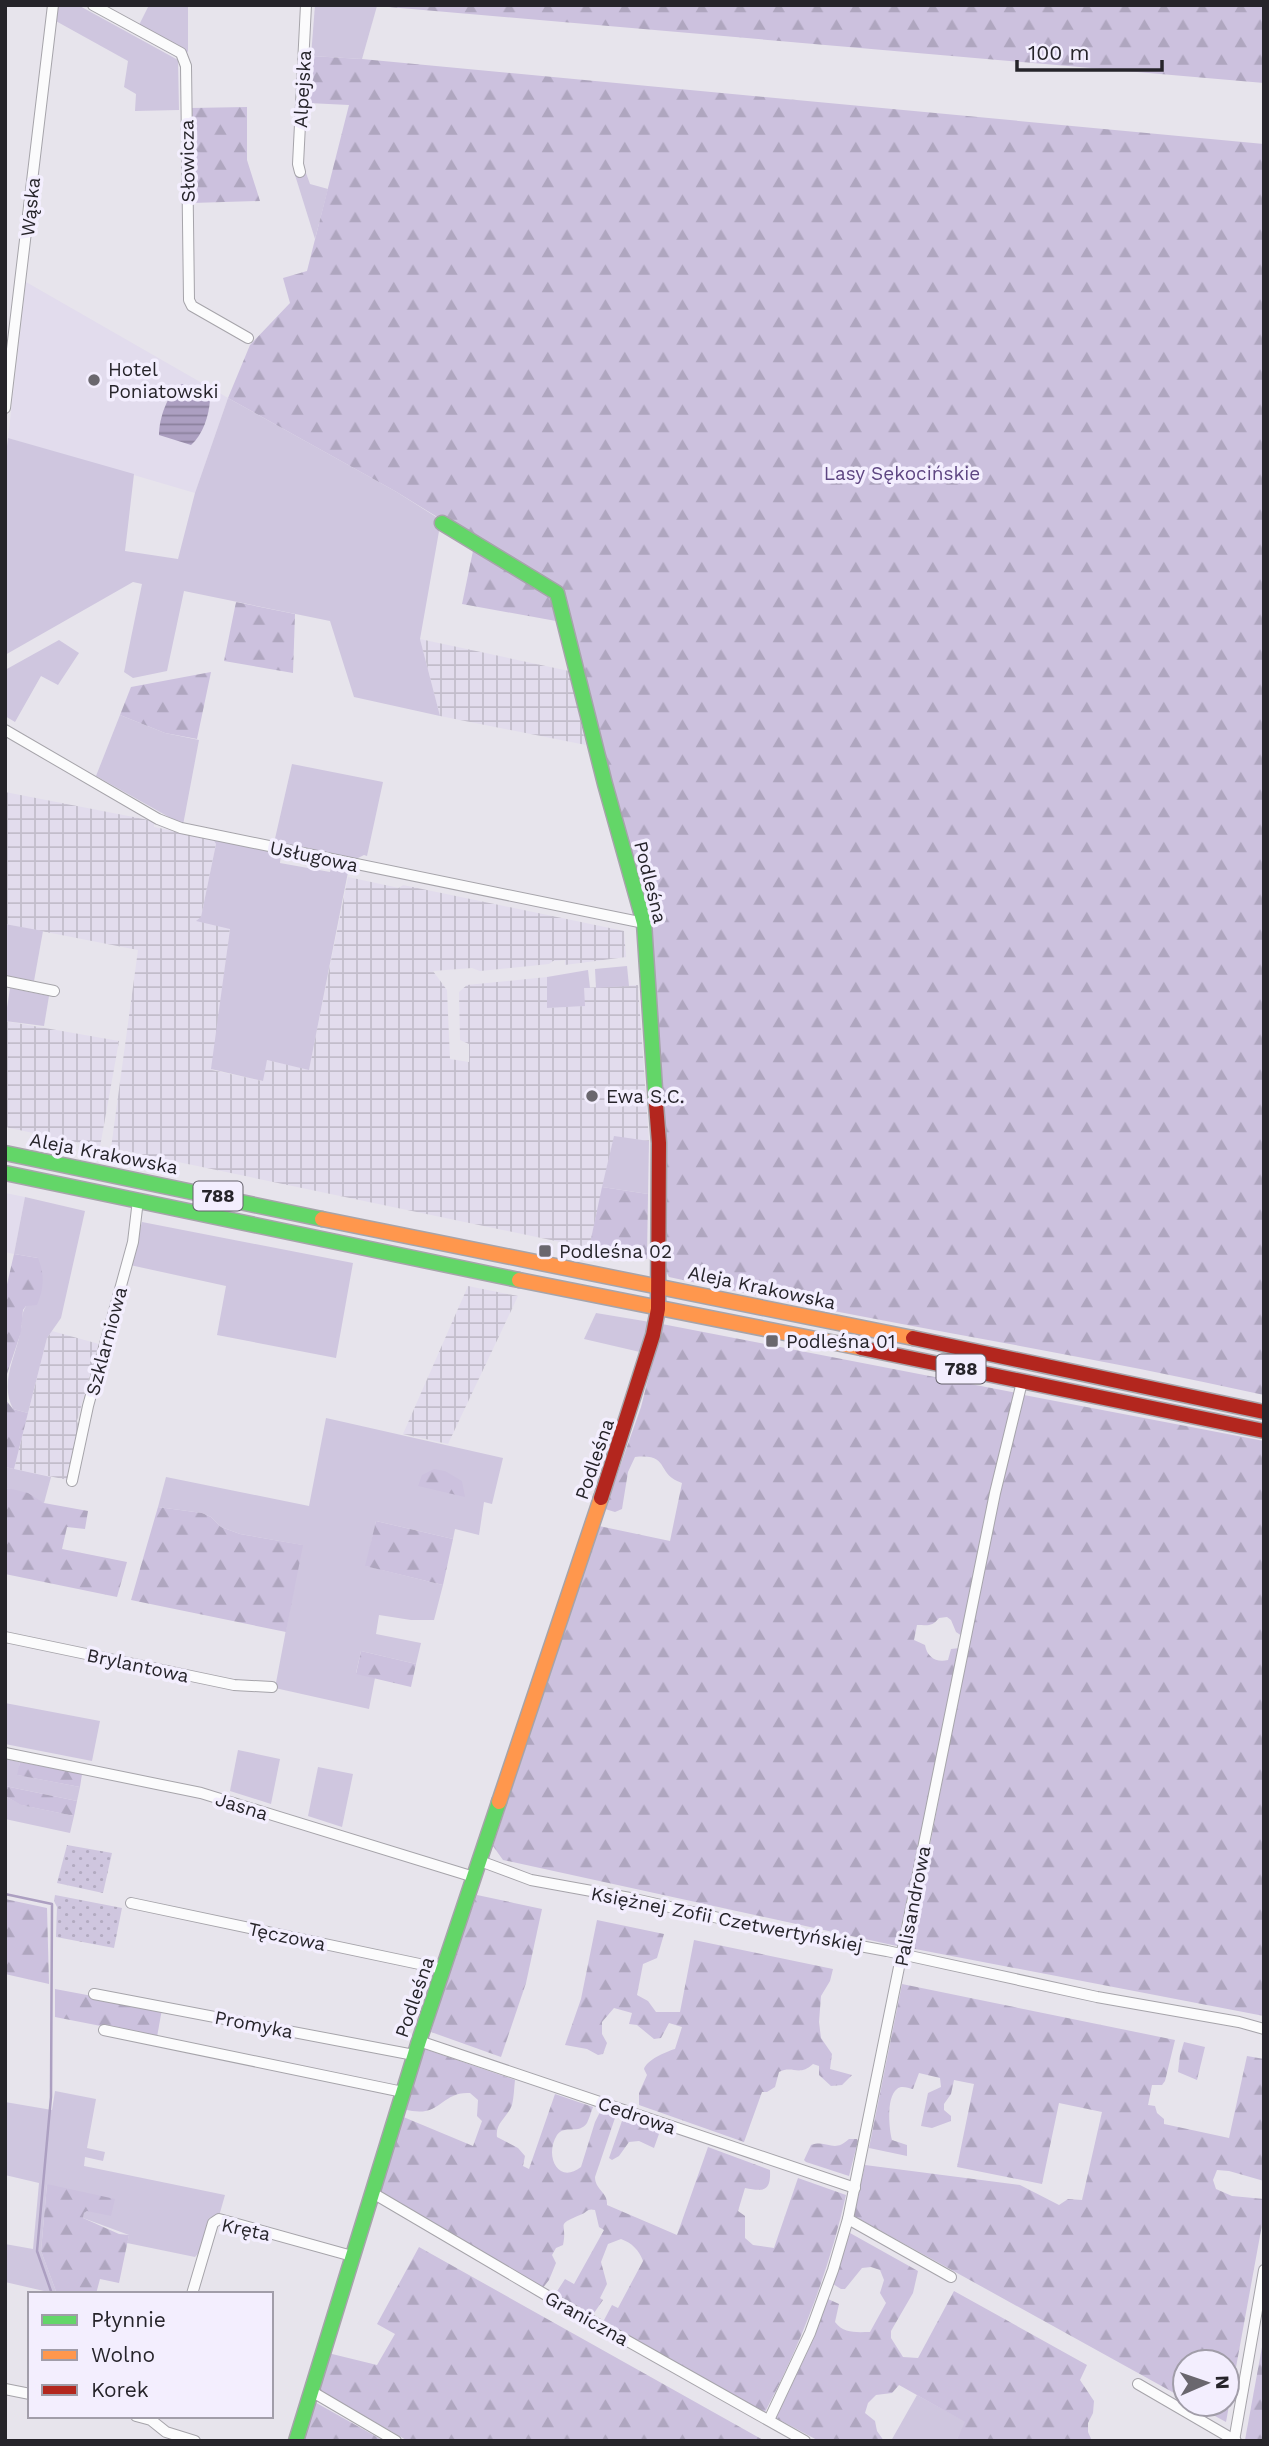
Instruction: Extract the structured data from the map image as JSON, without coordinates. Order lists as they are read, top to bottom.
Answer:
{
  "streets": {
    "main road": ["Podleśna", "Aleja Krakowska", "788"],
    "street": [
      "Alpejska",
      "Słowicza",
      "Wąska",
      "Usługowa",
      "Szklarniowa",
      "Brylantowa",
      "Jasna",
      "Palisandrowa",
      "Księżnej Zofii Czetwertyńskiej",
      "Tęczowa",
      "Promyka",
      "Cedrowa",
      "Kręta",
      "Graniczna"
    ]
  },
  "crossings": [
    ["Usługowa", "Podleśna"],
    ["Podleśna", "Aleja Krakowska"],
    ["Podleśna", "Jasna"],
    ["Podleśna", "Księżnej Zofii Czetwertyńskiej"],
    ["Podleśna", "Tęczowa"],
    ["Podleśna", "Promyka"],
    ["Podleśna", "Cedrowa"],
    ["Podleśna", "Kręta"],
    ["Podleśna", "Graniczna"],
    ["Aleja Krakowska", "Szklarniowa"],
    ["Aleja Krakowska", "Palisandrowa"],
    ["Palisandrowa", "Księżnej Zofii Czetwertyńskiej"],
    ["Palisandrowa", "Cedrowa"],
    ["Palisandrowa", "Graniczna"]
  ],
  "parks": ["Lasy Sękocińskie"],
  "places": {
    "other": ["Hotel Poniatowski", "Ewa S.C."],
    "transit": ["Podleśna 02", "Podleśna 01"]
  },
  "legend": ["Płynnie", "Wolno", "Korek"],
  "scale_bar": "100 m",
  "north": "right"
}
